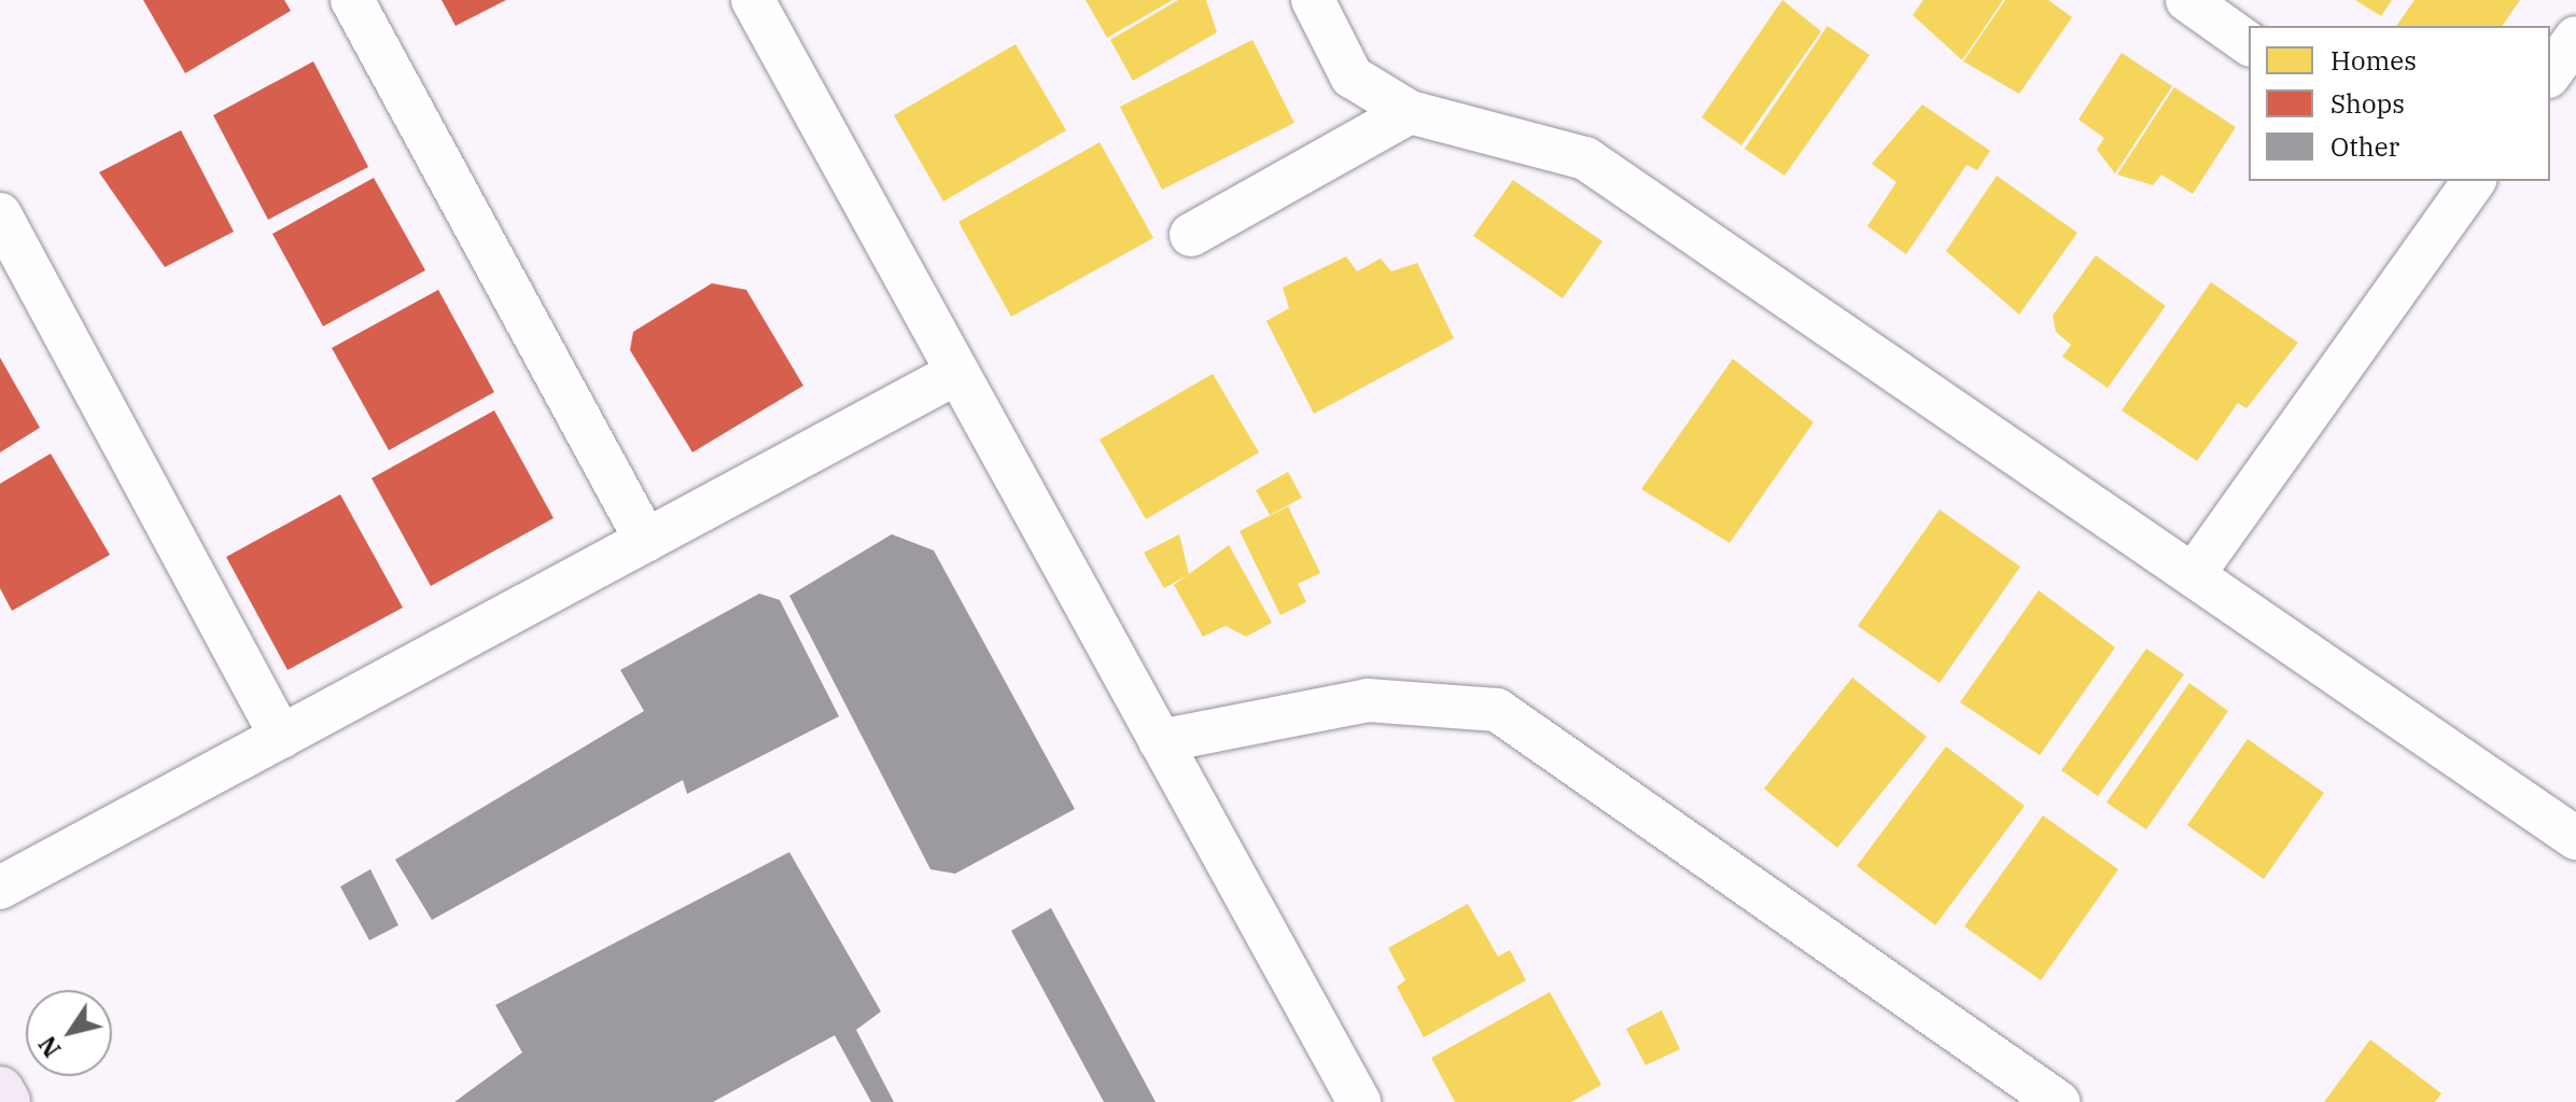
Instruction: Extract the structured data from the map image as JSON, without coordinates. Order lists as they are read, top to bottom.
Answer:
{
  "legend": ["Homes", "Shops", "Other"],
  "north": "bottom left"
}
